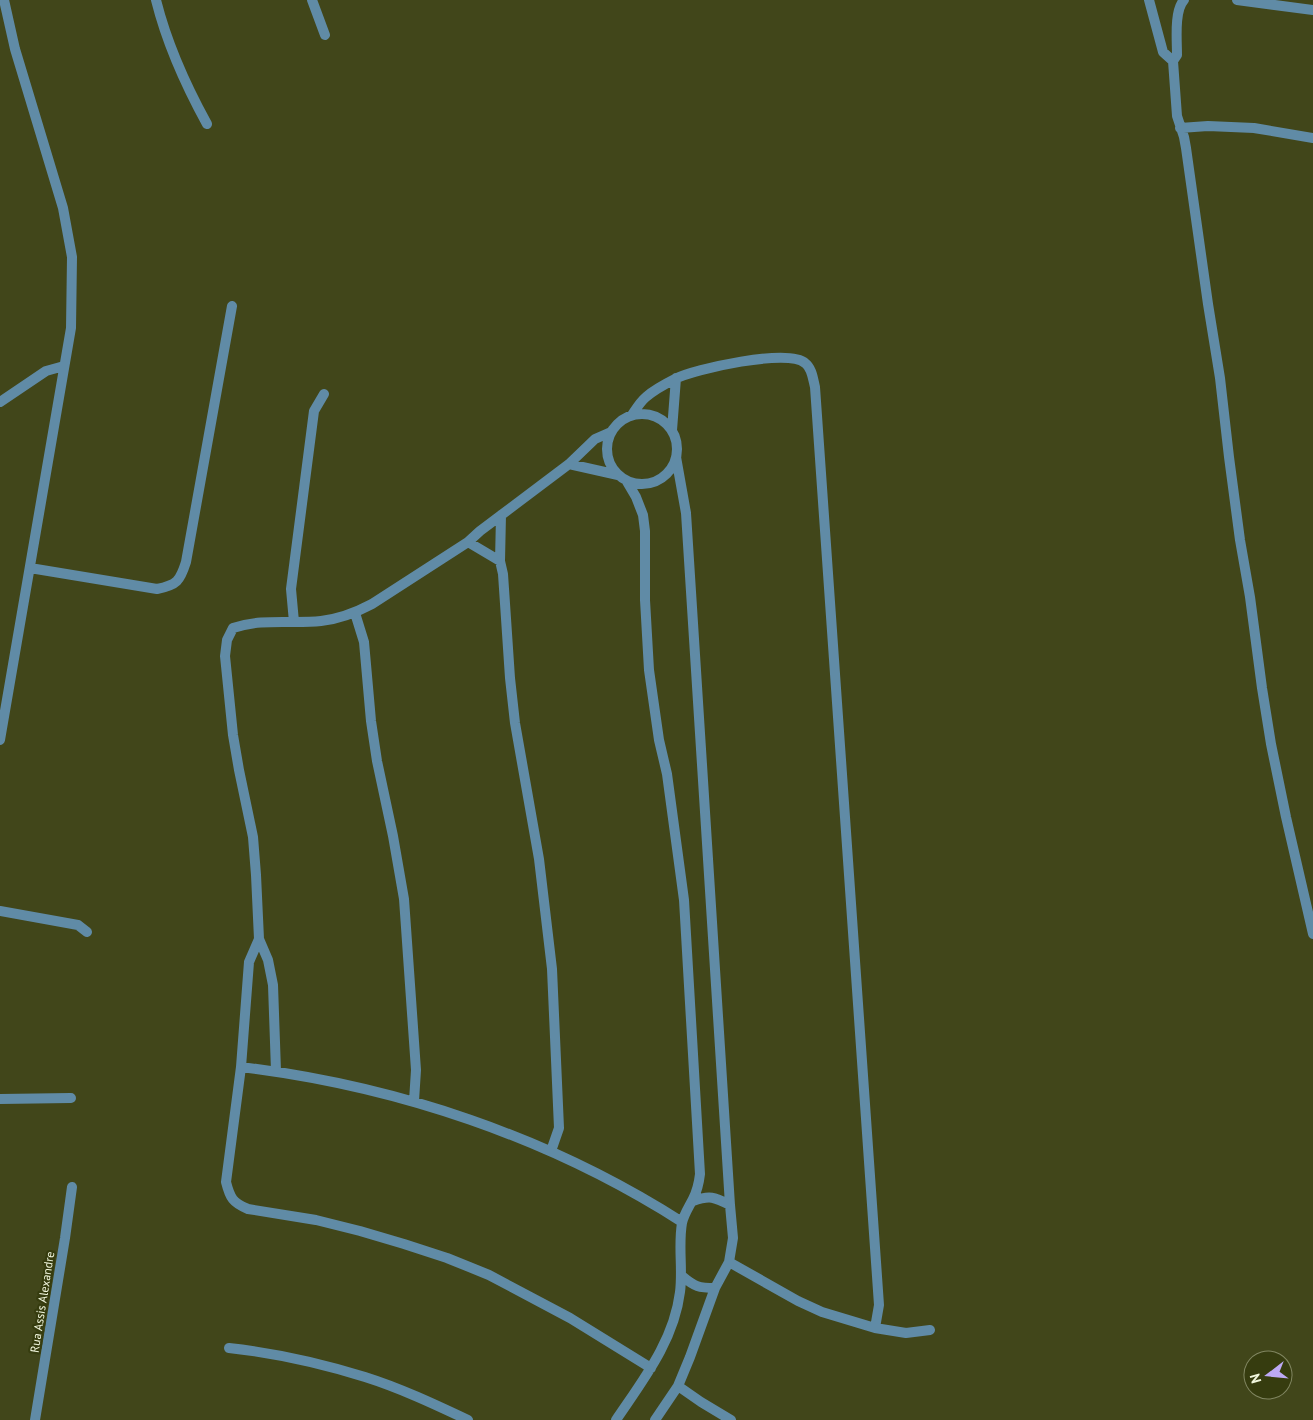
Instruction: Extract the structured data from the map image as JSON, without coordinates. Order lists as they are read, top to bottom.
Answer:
{
  "streets": {
    "street": ["Rua Assis Alexandre"]
  },
  "north": "left"
}
